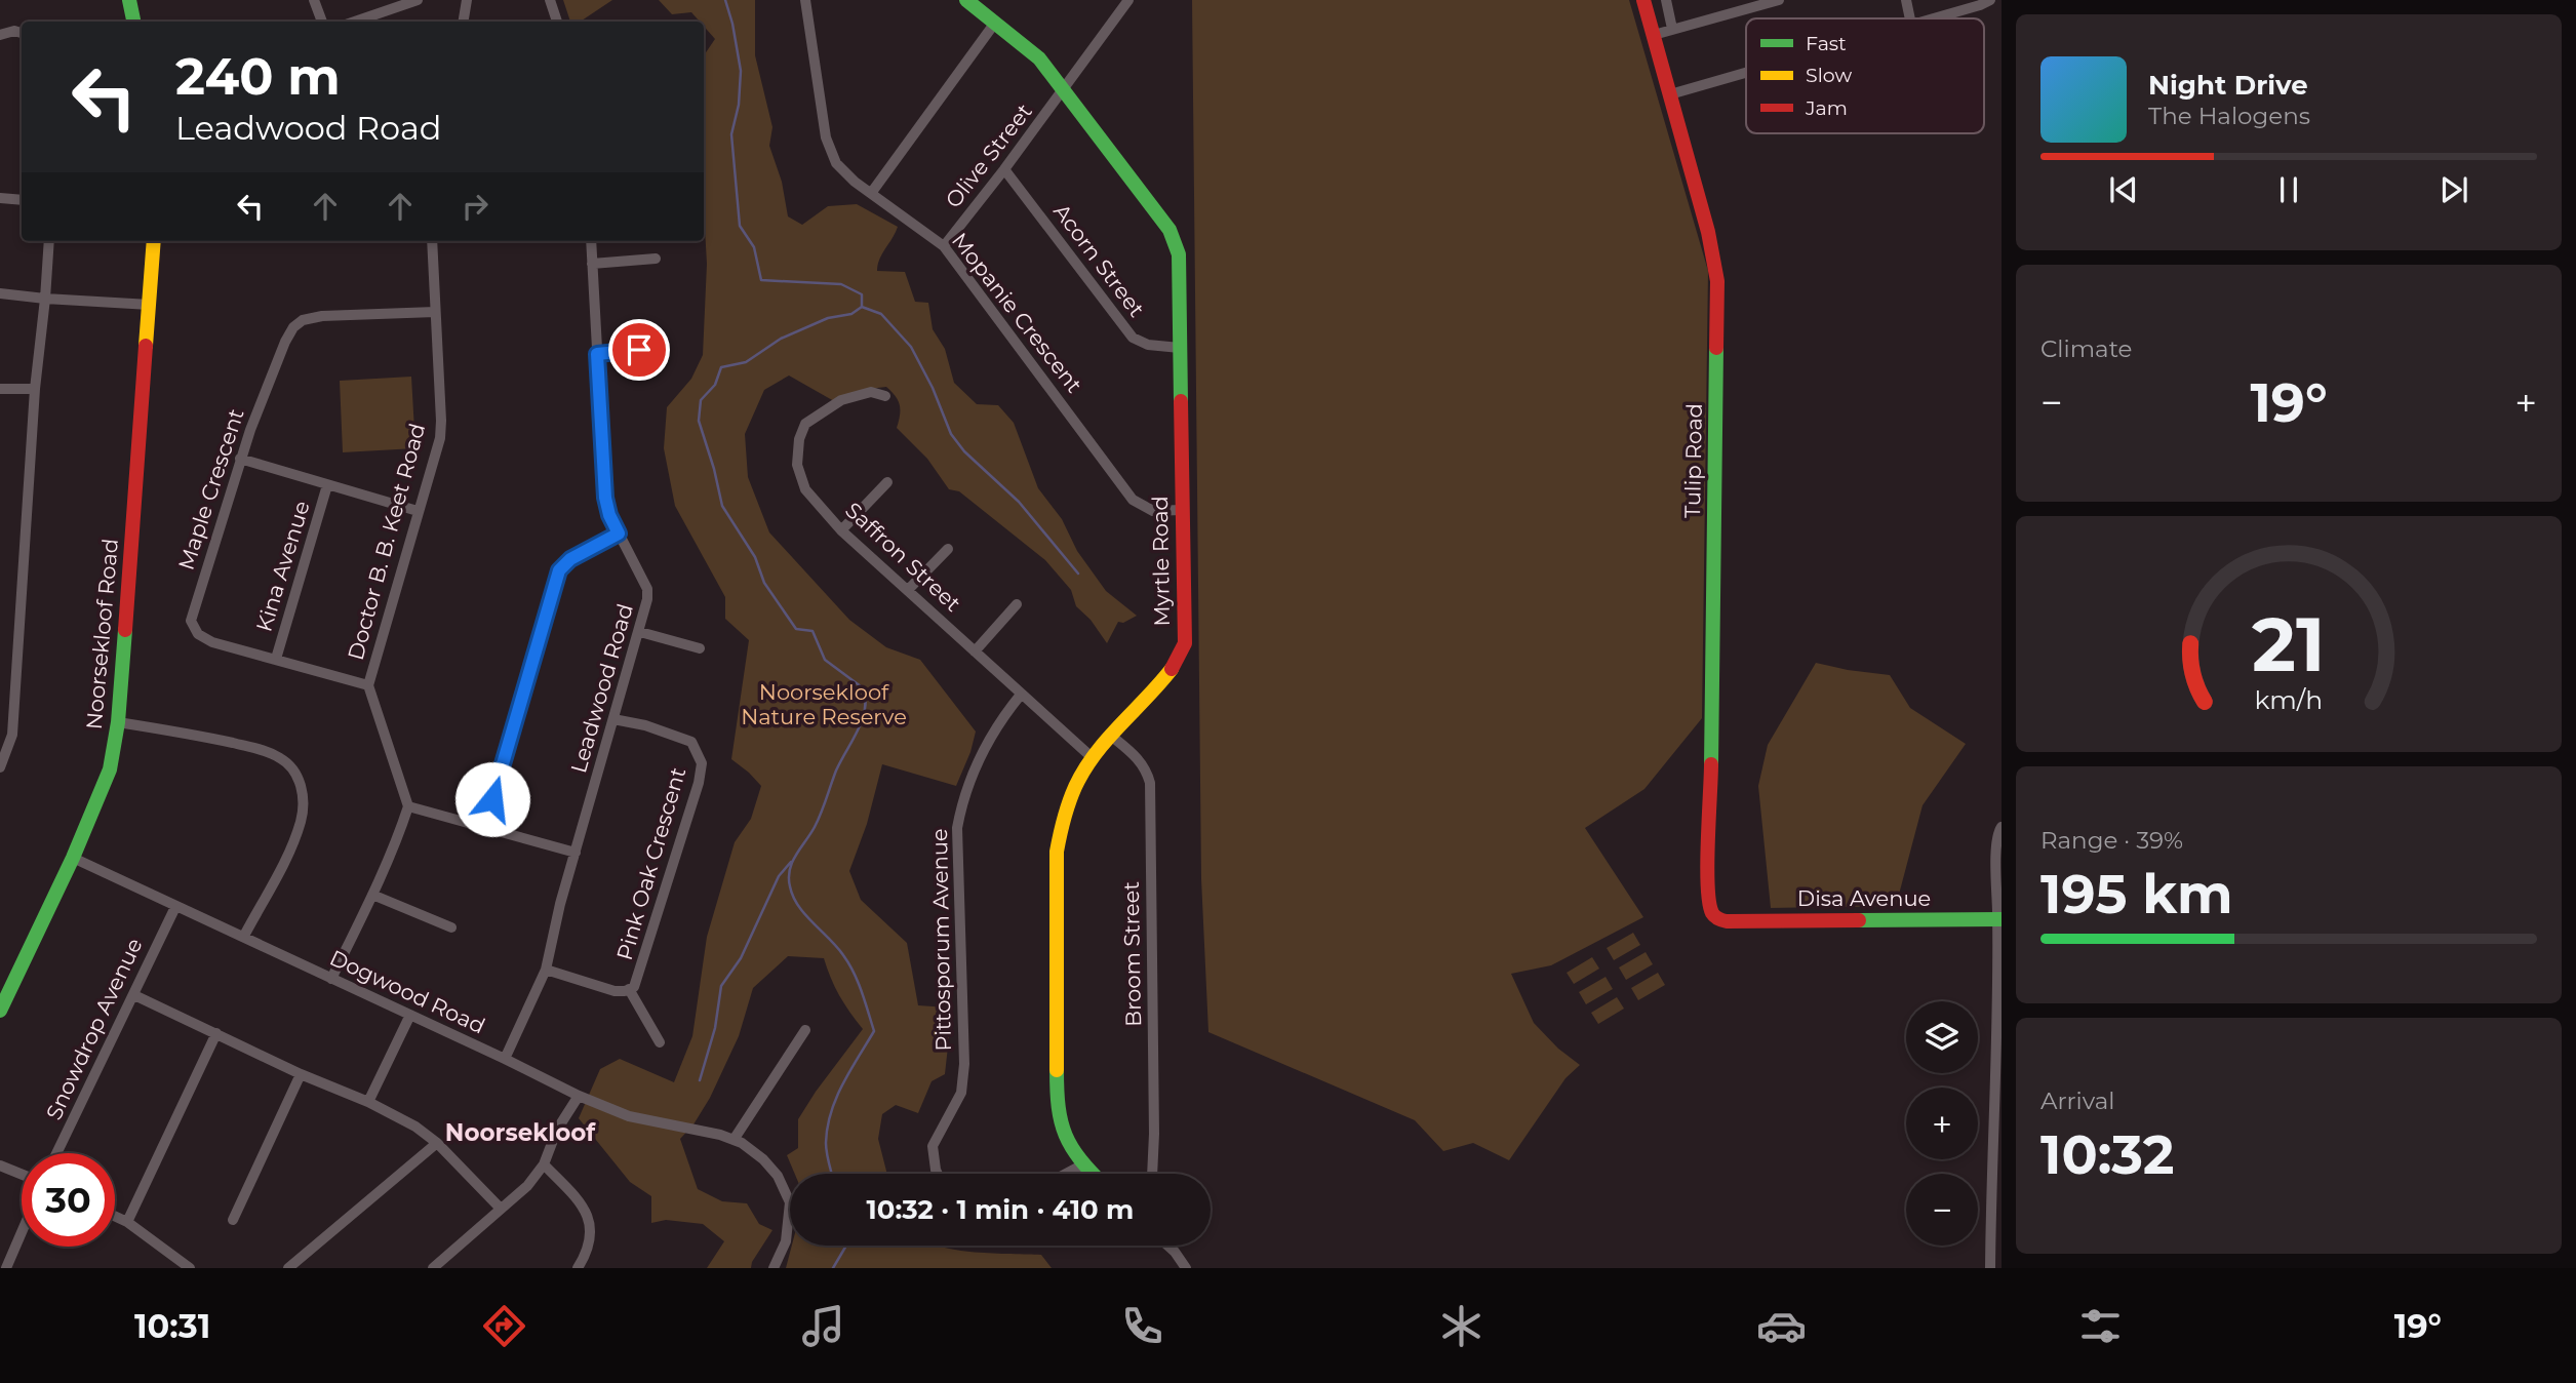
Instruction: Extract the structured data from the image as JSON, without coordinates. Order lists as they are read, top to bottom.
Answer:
{
  "streets": {
    "street": [
      "Olive Street",
      "Acorn Street",
      "Mopanie Crescent",
      "Tulip Road",
      "Maple Crescent",
      "Doctor B. B. Keet Road",
      "Saffron Street",
      "Myrtle Road",
      "Kina Avenue",
      "Noorsekloof Road",
      "Leadwood Road",
      "Pink Oak Crescent",
      "Disa Avenue",
      "Pittosporum Avenue",
      "Broom Street",
      "Dogwood Road",
      "Snowdrop Avenue"
    ]
  },
  "crossings": [
    ["Olive Street", "Acorn Street"],
    ["Olive Street", "Mopanie Crescent"],
    ["Olive Street", "Myrtle Road"],
    ["Acorn Street", "Myrtle Road"],
    ["Mopanie Crescent", "Myrtle Road"],
    ["Tulip Road", "Disa Avenue"],
    ["Maple Crescent", "Doctor B. B. Keet Road"],
    ["Maple Crescent", "Kina Avenue"],
    ["Saffron Street", "Myrtle Road"],
    ["Saffron Street", "Pittosporum Avenue"],
    ["Myrtle Road", "Broom Street"],
    ["Noorsekloof Road", "Dogwood Road"],
    ["Leadwood Road", "Pink Oak Crescent"],
    ["Leadwood Road", "Dogwood Road"],
    ["Dogwood Road", "Snowdrop Avenue"]
  ],
  "districts": ["Noorsekloof"],
  "parks": ["Noorsekloof Nature Reserve"],
  "legend": ["Fast", "Slow", "Jam"],
  "page": {
    "turn": ["240 m", "Leadwood Road"],
    "song": ["Night Drive", "The Halogens"],
    "tile": [
      "Climate",
      ["Range · 39%", "195 km"],
      ["Arrival", "10:32"]
    ],
    "heat": ["−", "19°", "+"],
    "map_buttons": ["+", "−"],
    "limit": "30",
    "trip": "10:32 · 1 min · 410 m",
    "tabs": ["10:31", "19°"],
    "gauge": ["21", "km/h"]
  }
}
